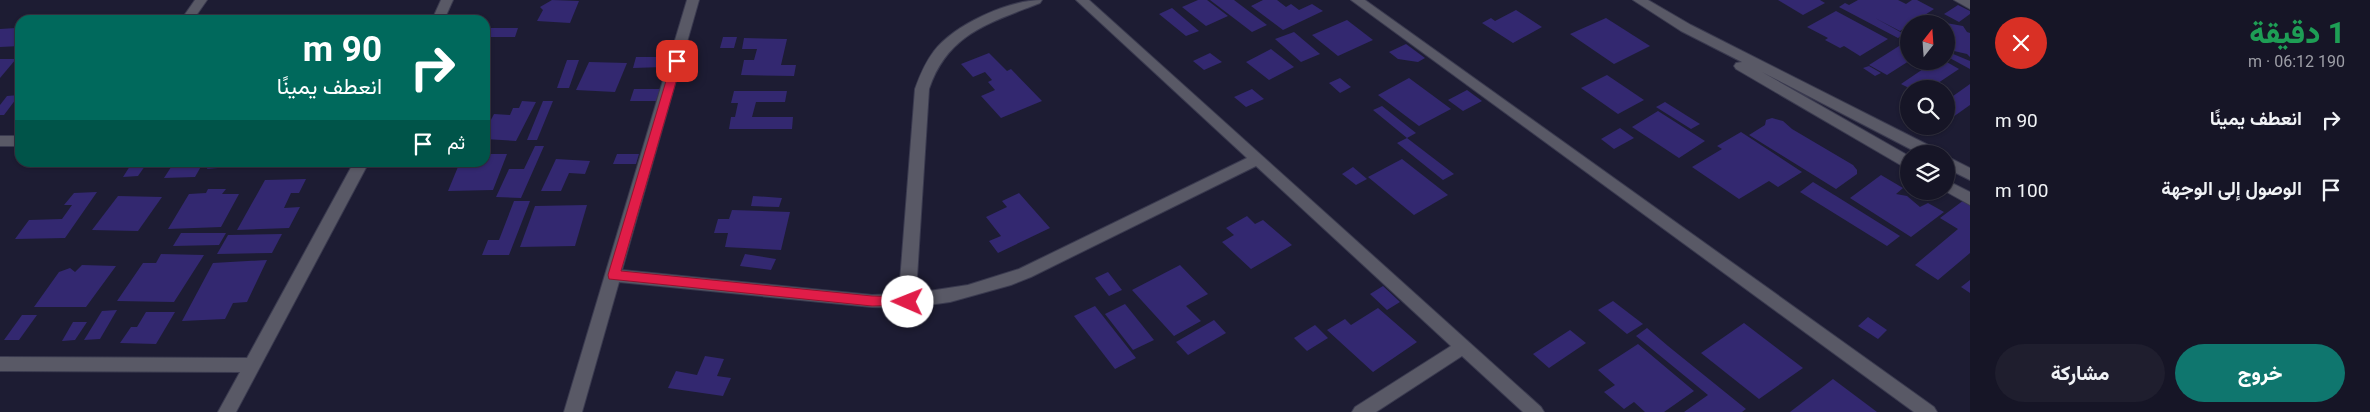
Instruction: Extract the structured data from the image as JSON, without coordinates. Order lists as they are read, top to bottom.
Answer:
{
  "north": "top",
  "page": {
    "heading": ["1 دقيقة", "190 m · 06:12"],
    "turn": ["90 m", "انعطف يمينًا"],
    "list": [
      {
        "name": "انعطف يمينًا",
        "value": "90 m"
      },
      {
        "name": "الوصول إلى الوجهة",
        "value": "100 m"
      }
    ],
    "then": "ثم",
    "buttons": ["خروج", "مشاركة"]
  }
}
